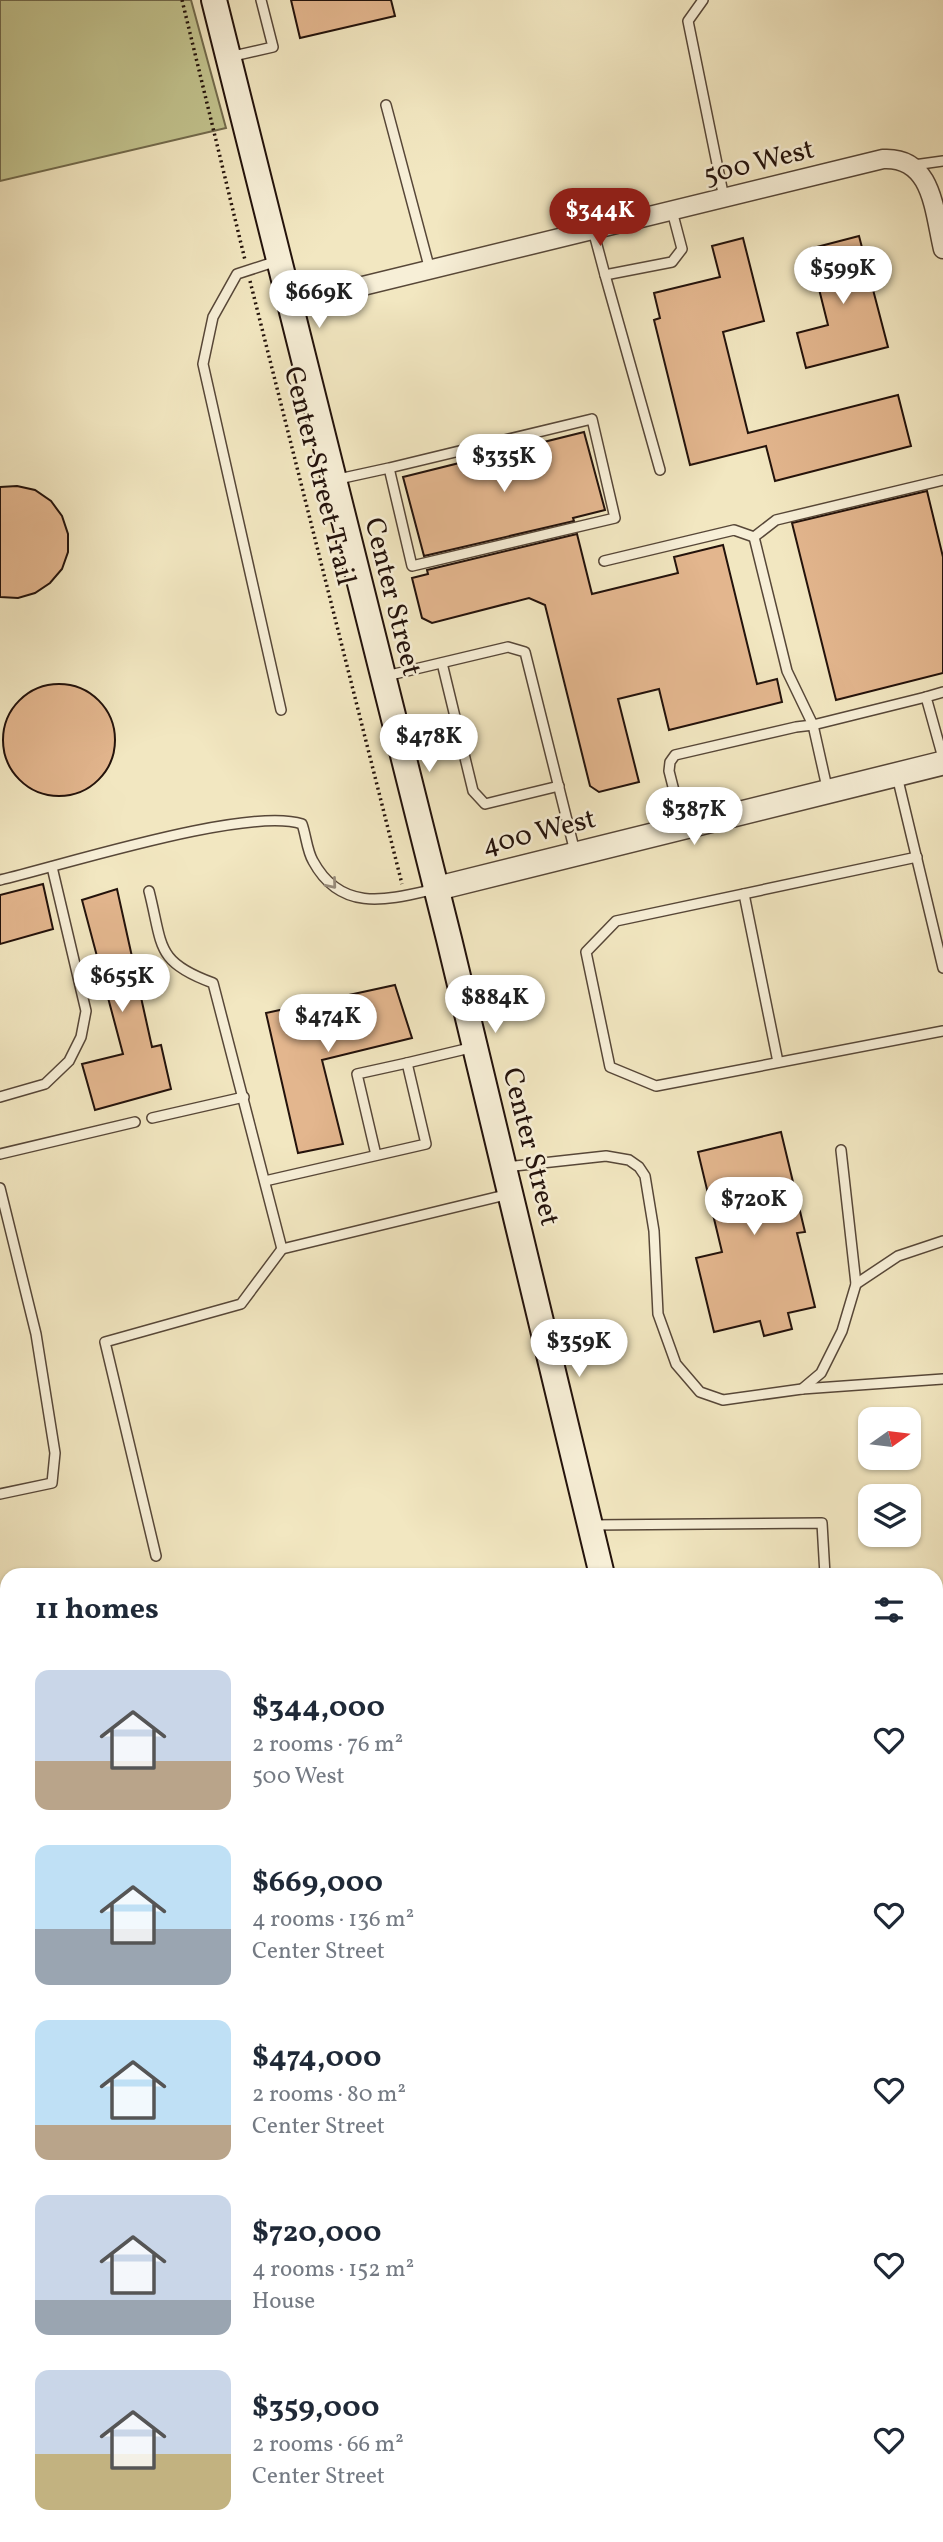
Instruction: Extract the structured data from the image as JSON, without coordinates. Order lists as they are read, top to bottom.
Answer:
{
  "streets": {
    "main road": ["Center Street"],
    "street": ["500 West", "400 West"],
    "path": ["Center Street Trail"]
  },
  "crossings": [
    ["500 West", "Center Street"],
    ["Center Street", "400 West"]
  ],
  "north": "right",
  "page": {
    "price": [
      "$344K",
      "$599K",
      "$669K",
      "$335K",
      "$478K",
      "$387K",
      "$655K",
      "$884K",
      "$474K",
      "$720K",
      "$359K"
    ],
    "heading": "11 homes",
    "list": [
      {
        "name": "$344,000",
        "note": "2 rooms · 76 m² · 500 West"
      },
      {
        "name": "$669,000",
        "note": "4 rooms · 136 m² · Center Street"
      },
      {
        "name": "$474,000",
        "note": "2 rooms · 80 m² · Center Street"
      },
      {
        "name": "$720,000",
        "note": "4 rooms · 152 m² · House"
      },
      {
        "name": "$359,000",
        "note": "2 rooms · 66 m² · Center Street"
      }
    ]
  }
}
